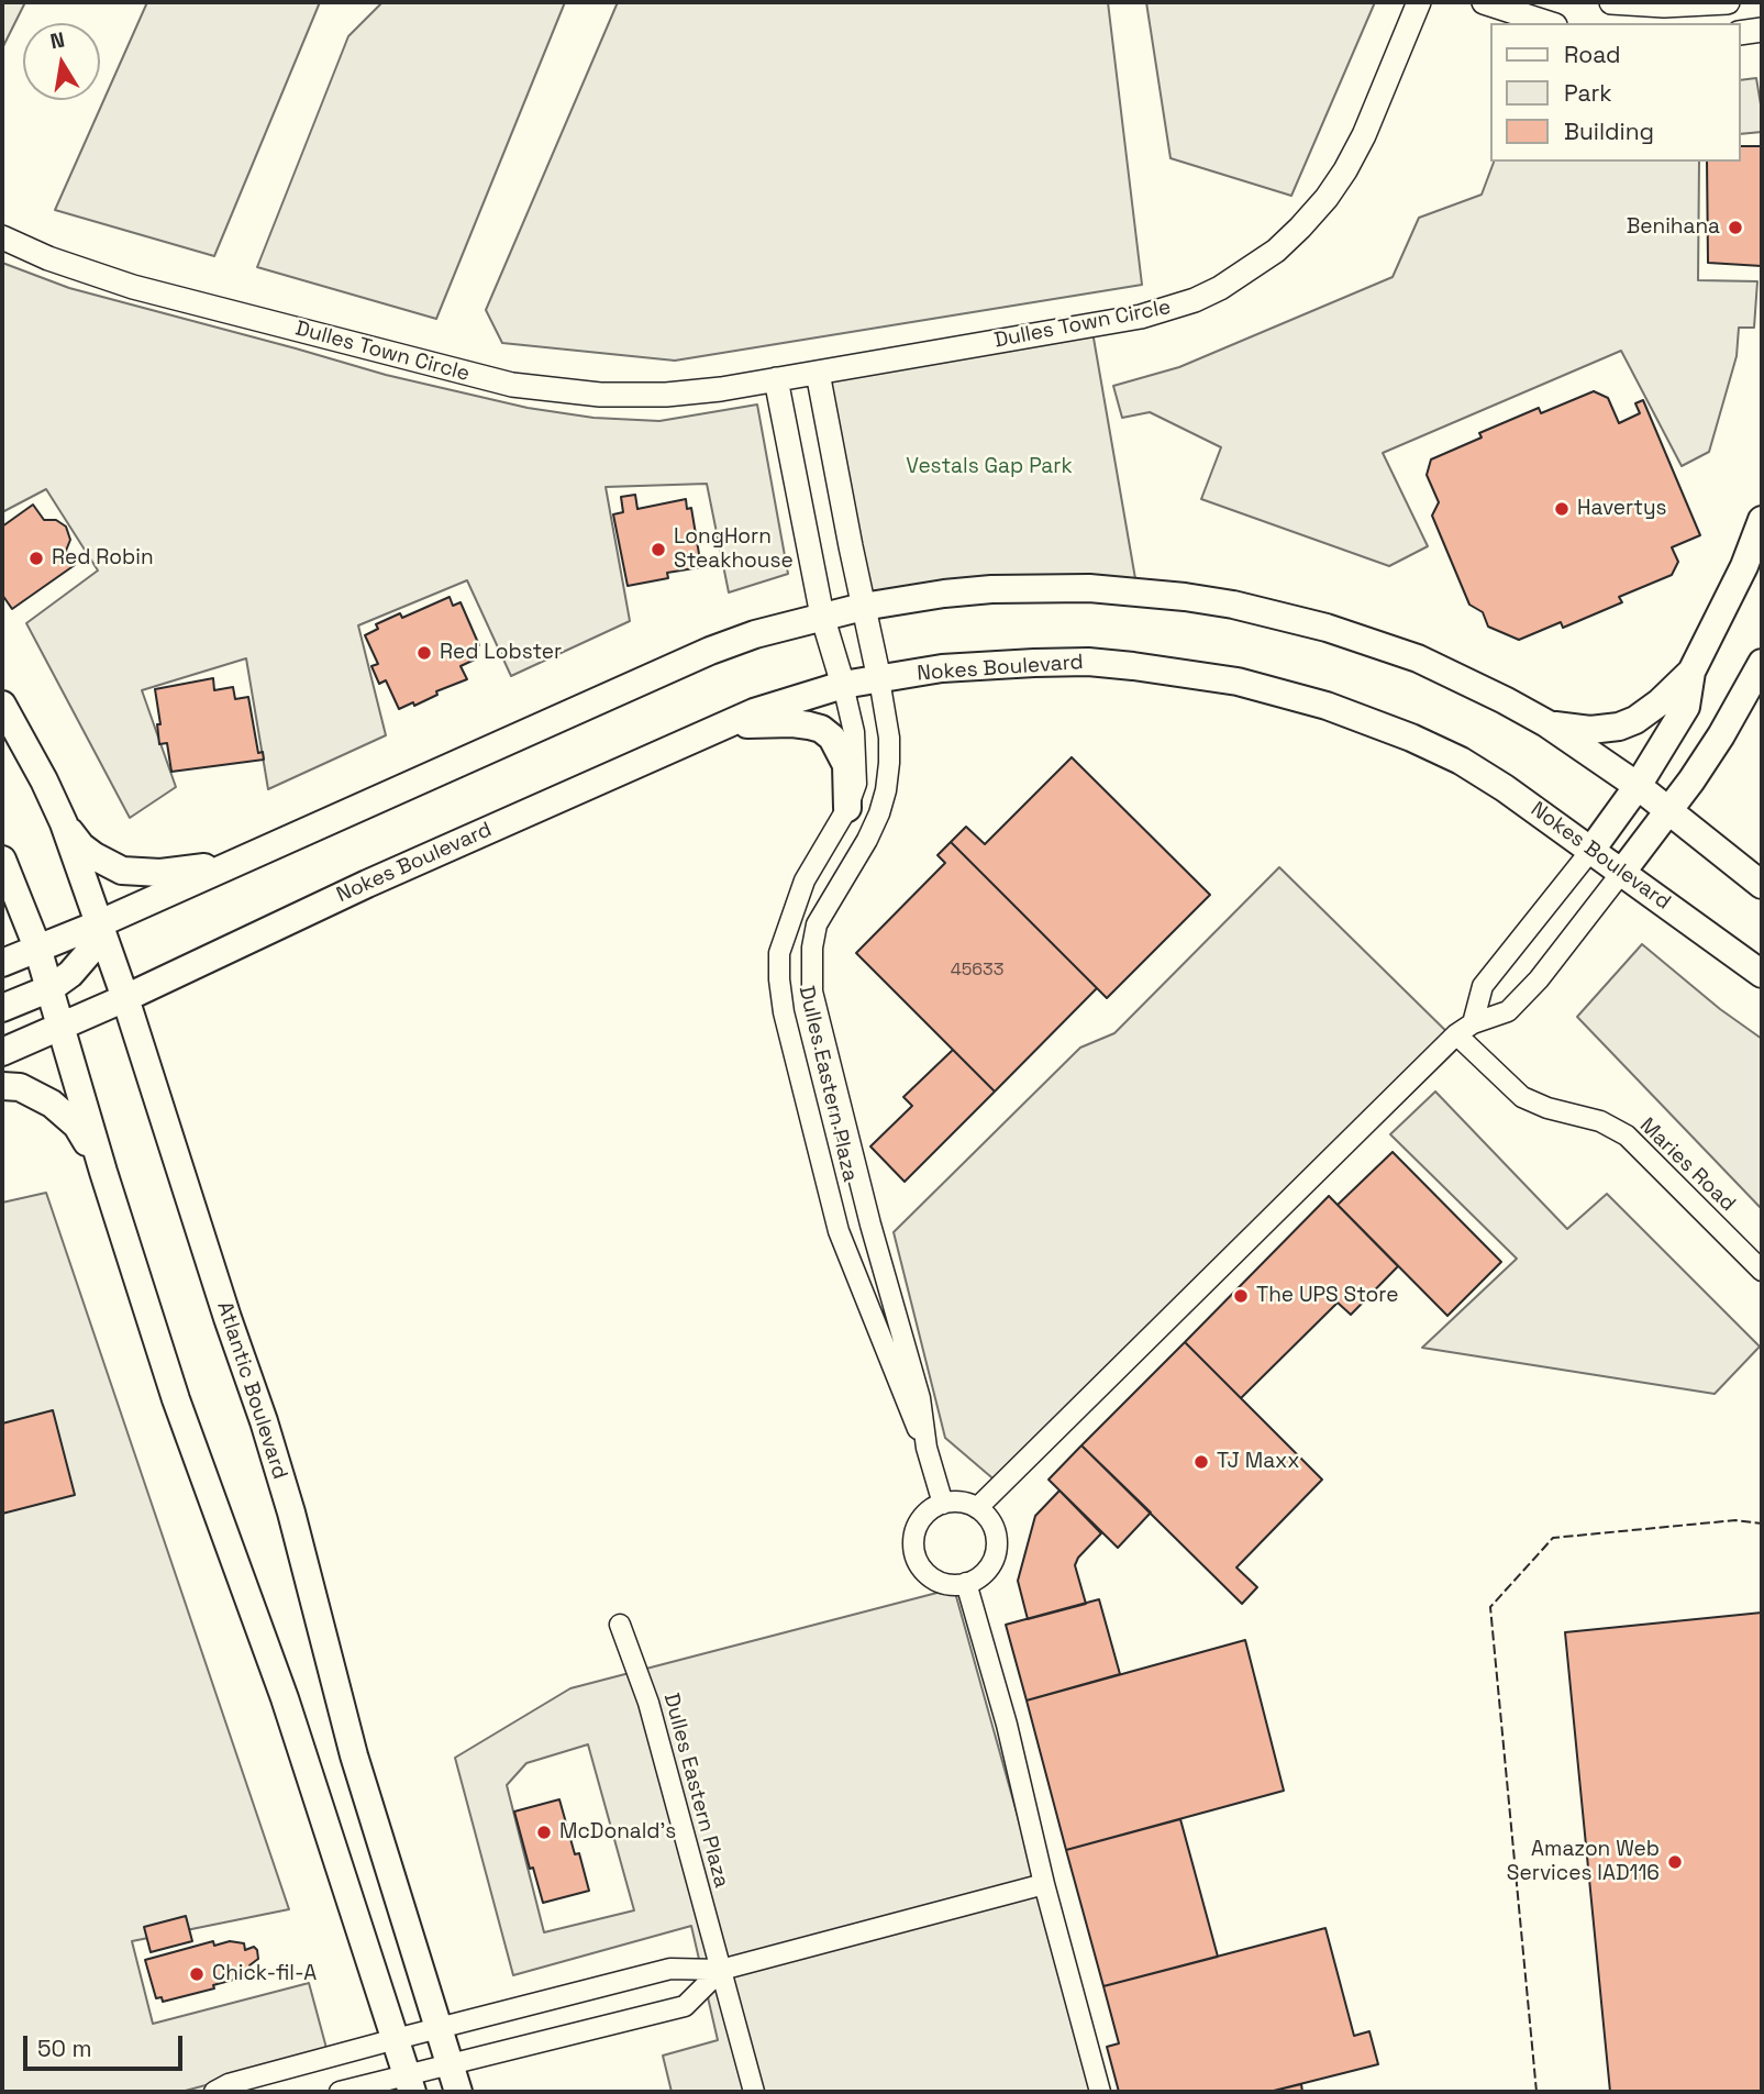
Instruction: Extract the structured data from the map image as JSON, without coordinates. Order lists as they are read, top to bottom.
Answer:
{
  "streets": {
    "main road": ["Nokes Boulevard", "Atlantic Boulevard"],
    "street": ["Dulles Town Circle", "Dulles Eastern Plaza", "Maries Road"]
  },
  "crossings": [
    ["Nokes Boulevard", "Dulles Eastern Plaza"],
    ["Nokes Boulevard", "Atlantic Boulevard"]
  ],
  "parks": ["Vestals Gap Park"],
  "places": [
    "Benihana",
    "Havertys",
    "LongHorn Steakhouse",
    "Red Robin",
    "Red Lobster",
    "The UPS Store",
    "TJ Maxx",
    "McDonald's",
    "Amazon Web Services IAD116",
    "Chick-fil-A"
  ],
  "house_numbers": ["45633"],
  "legend": ["Road", "Park", "Building"],
  "scale_bar": "50 m",
  "north": "top"
}
